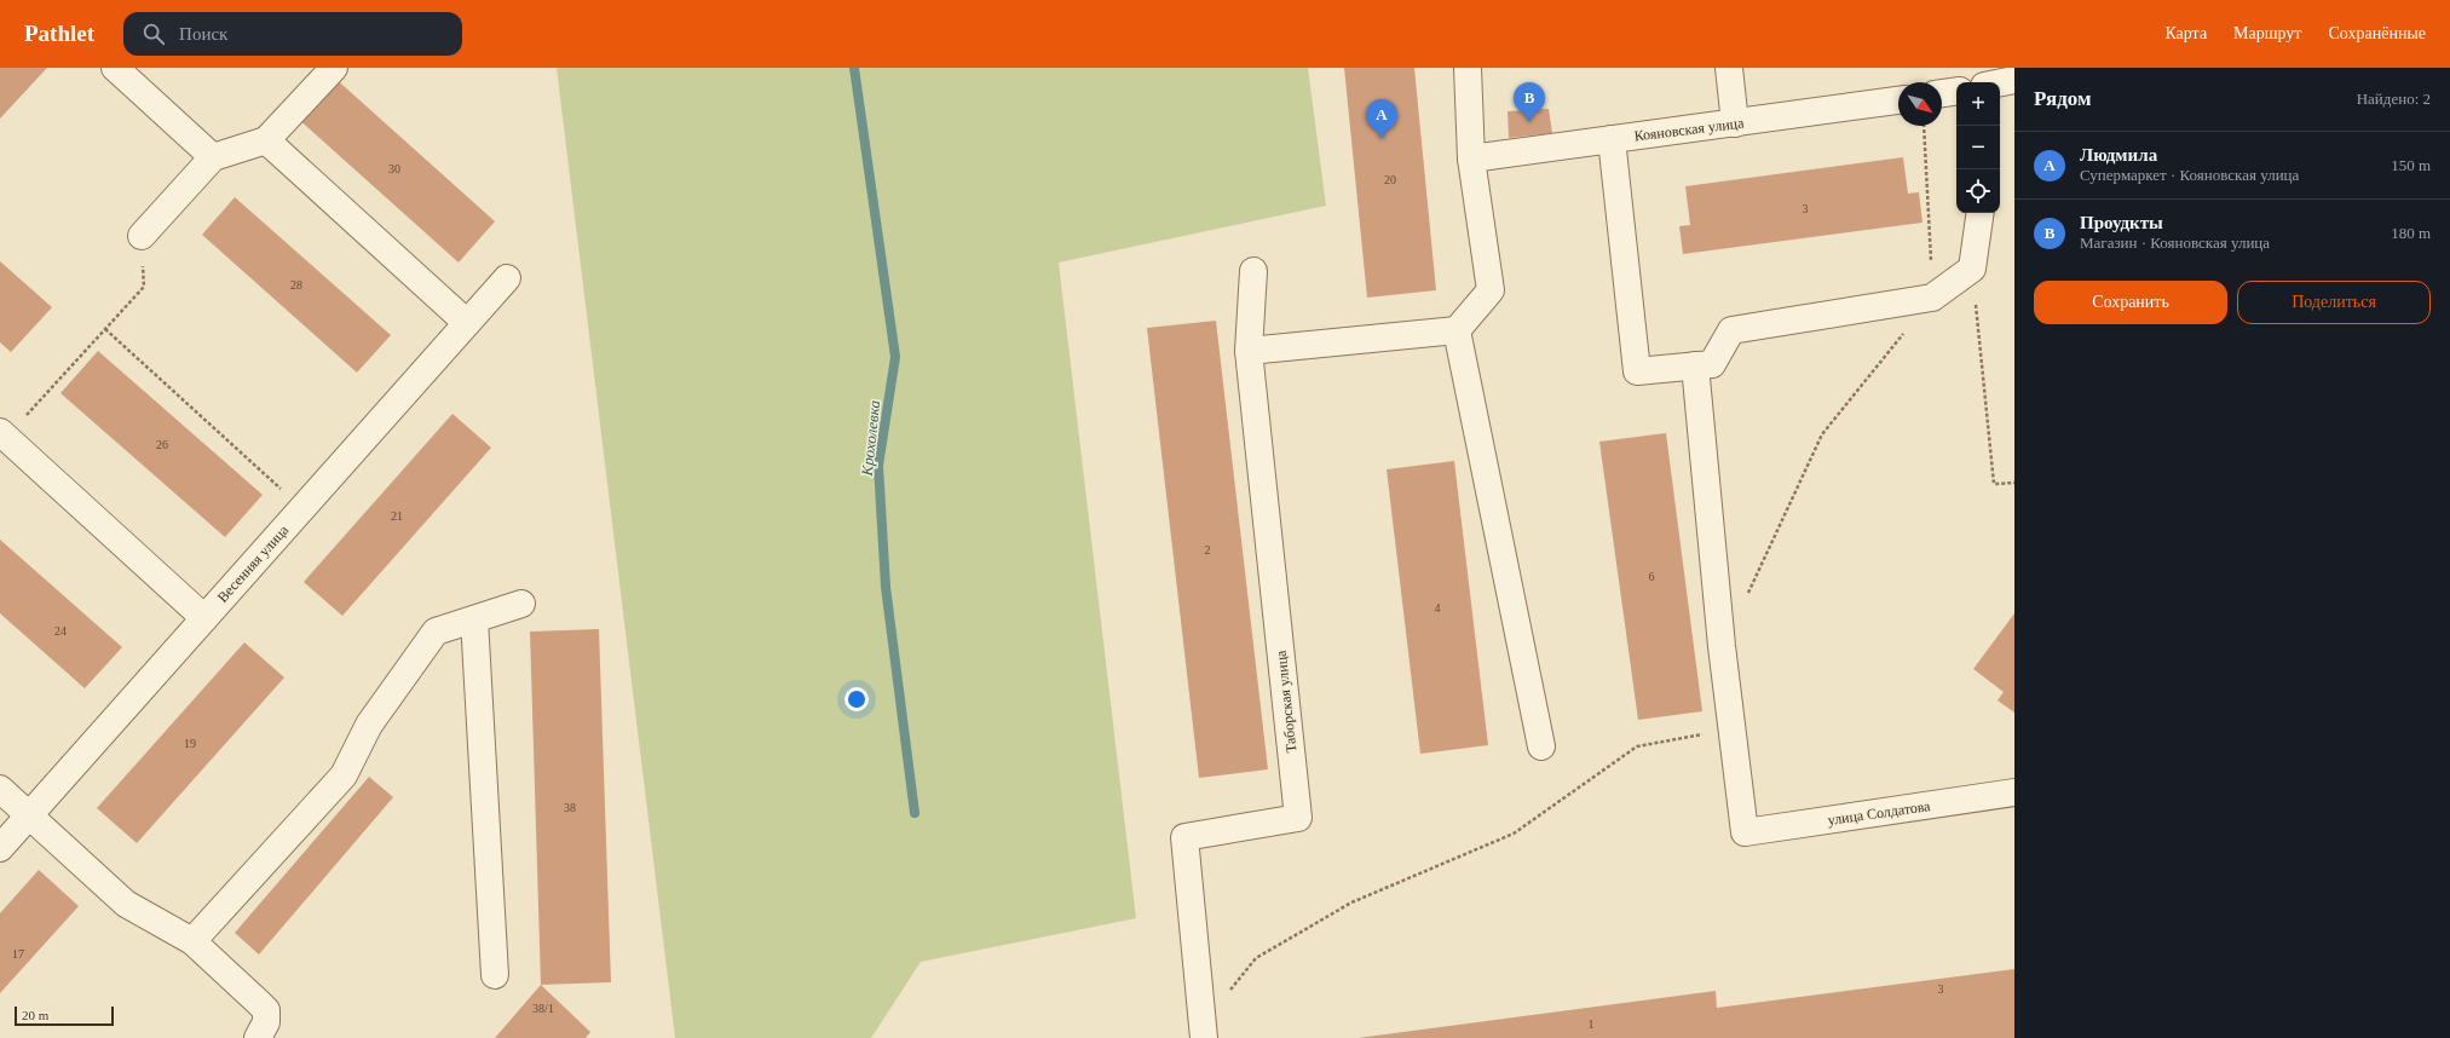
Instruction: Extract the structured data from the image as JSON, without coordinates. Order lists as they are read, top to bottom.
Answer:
{
  "streets": {
    "street": [
      "Кояновская улица",
      "Весенняя улица",
      "Таборская улица",
      "улица Солдатова"
    ]
  },
  "water": ["Крохолевка"],
  "house_numbers": [
    "30",
    "20",
    "3",
    "28",
    "26",
    "21",
    "2",
    "6",
    "4",
    "24",
    "19",
    "38",
    "17",
    "3",
    "38/1",
    "1"
  ],
  "scale_bar": "20 m",
  "north": "bottom right",
  "page": {
    "header": "Pathlet",
    "search": "Поиск",
    "nav": ["Карта", "Маршрут", "Сохранённые"],
    "heading": ["Рядом", "Найдено: 2"],
    "map_buttons": ["+", "−"],
    "pins": ["B", "A"],
    "list": [
      {
        "mark": "A",
        "name": "Людмила",
        "note": "Супермаркет · Кояновская улица",
        "value": "150 m"
      },
      {
        "mark": "B",
        "name": "Проудкты",
        "note": "Магазин · Кояновская улица",
        "value": "180 m"
      }
    ],
    "buttons": ["Сохранить", "Поделиться"],
    "scale": "20 m"
  }
}
